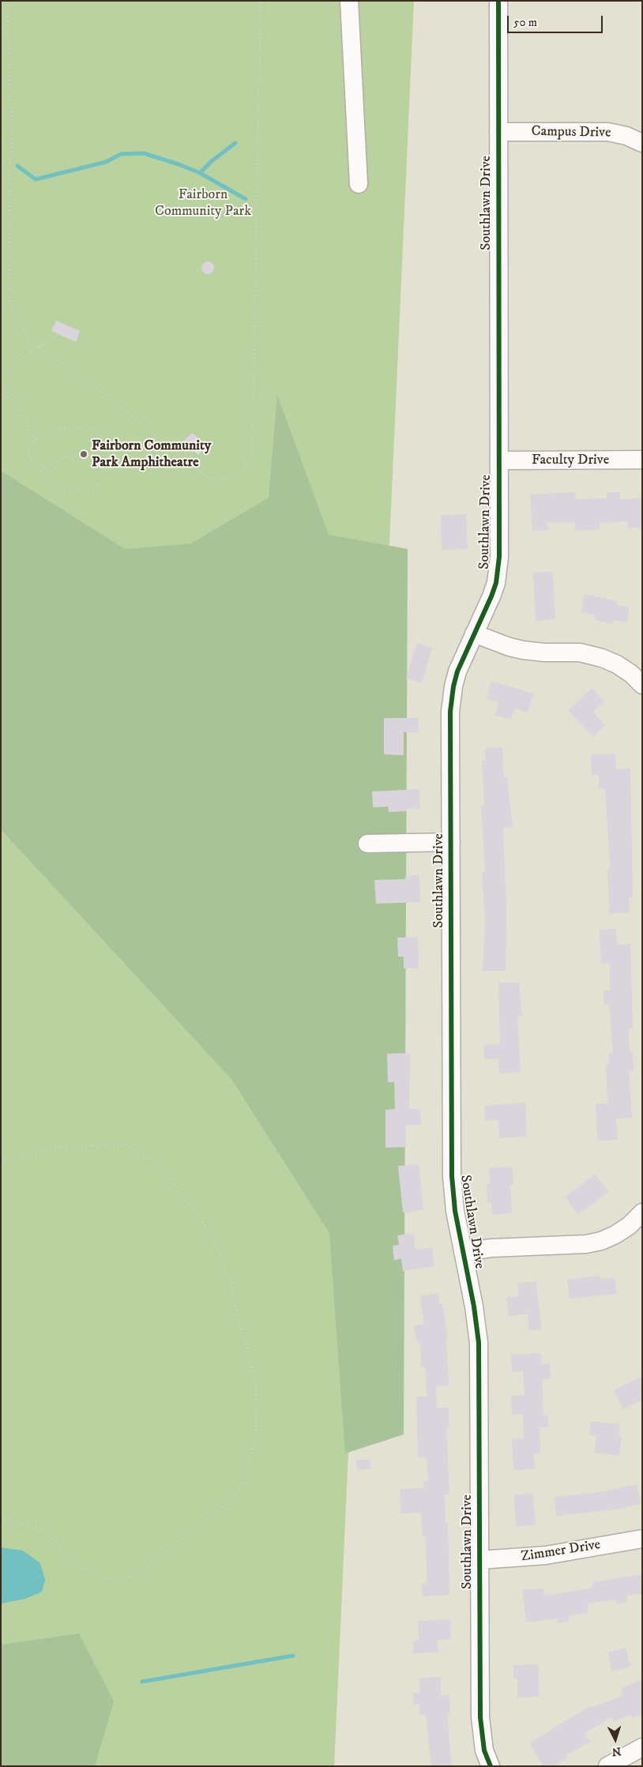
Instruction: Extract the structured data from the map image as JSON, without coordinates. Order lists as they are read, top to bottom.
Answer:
{
  "streets": {
    "street": [
      "Campus Drive",
      "Southlawn Drive",
      "Faculty Drive",
      "Zimmer Drive"
    ]
  },
  "crossings": [
    ["Campus Drive", "Southlawn Drive"],
    ["Southlawn Drive", "Faculty Drive"],
    ["Southlawn Drive", "Zimmer Drive"]
  ],
  "parks": ["Fairborn Community Park"],
  "places": ["Fairborn Community Park Amphitheatre"],
  "scale_bar": "50 m",
  "north": "bottom"
}
